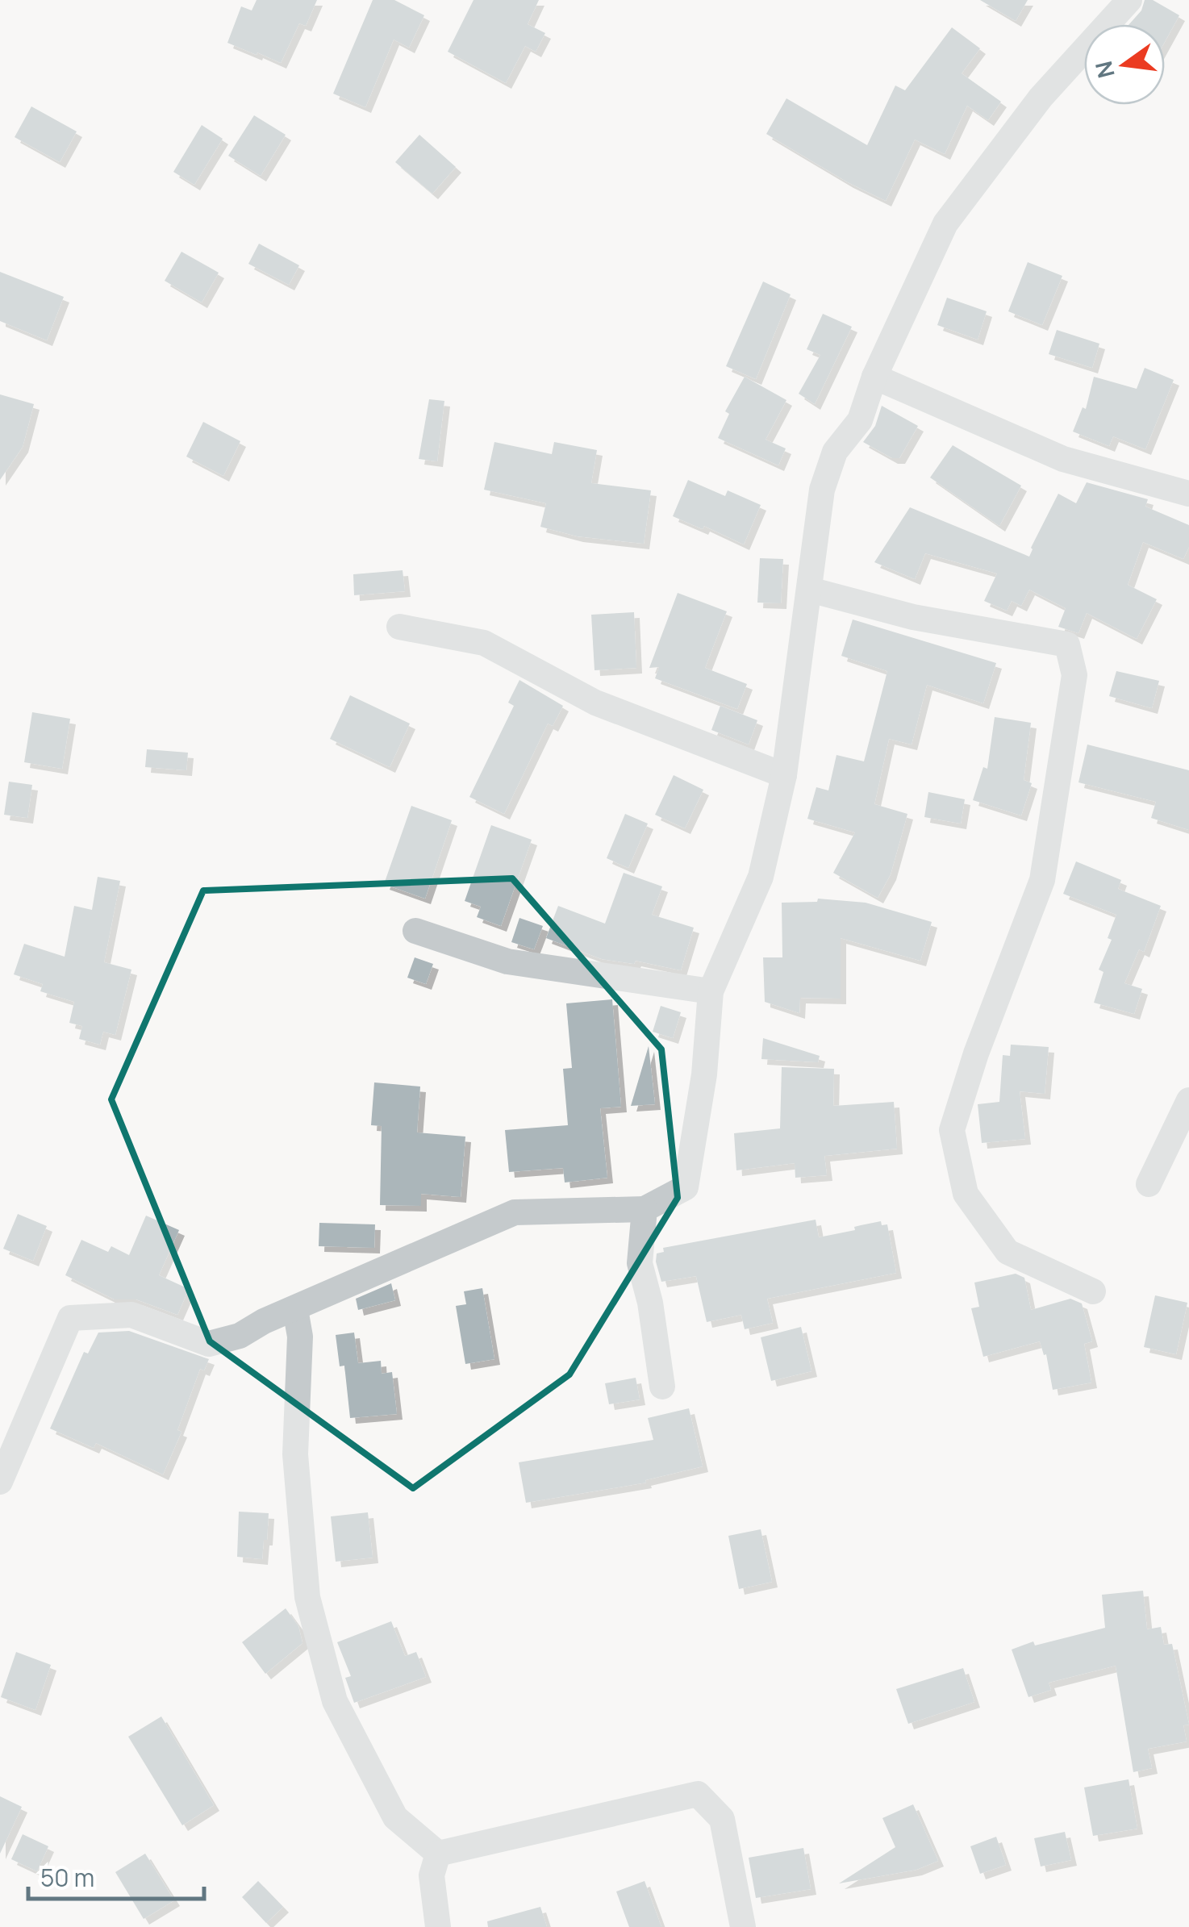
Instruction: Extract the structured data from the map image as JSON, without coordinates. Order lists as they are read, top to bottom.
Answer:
{
  "scale_bar": "50 m",
  "north": "left"
}
